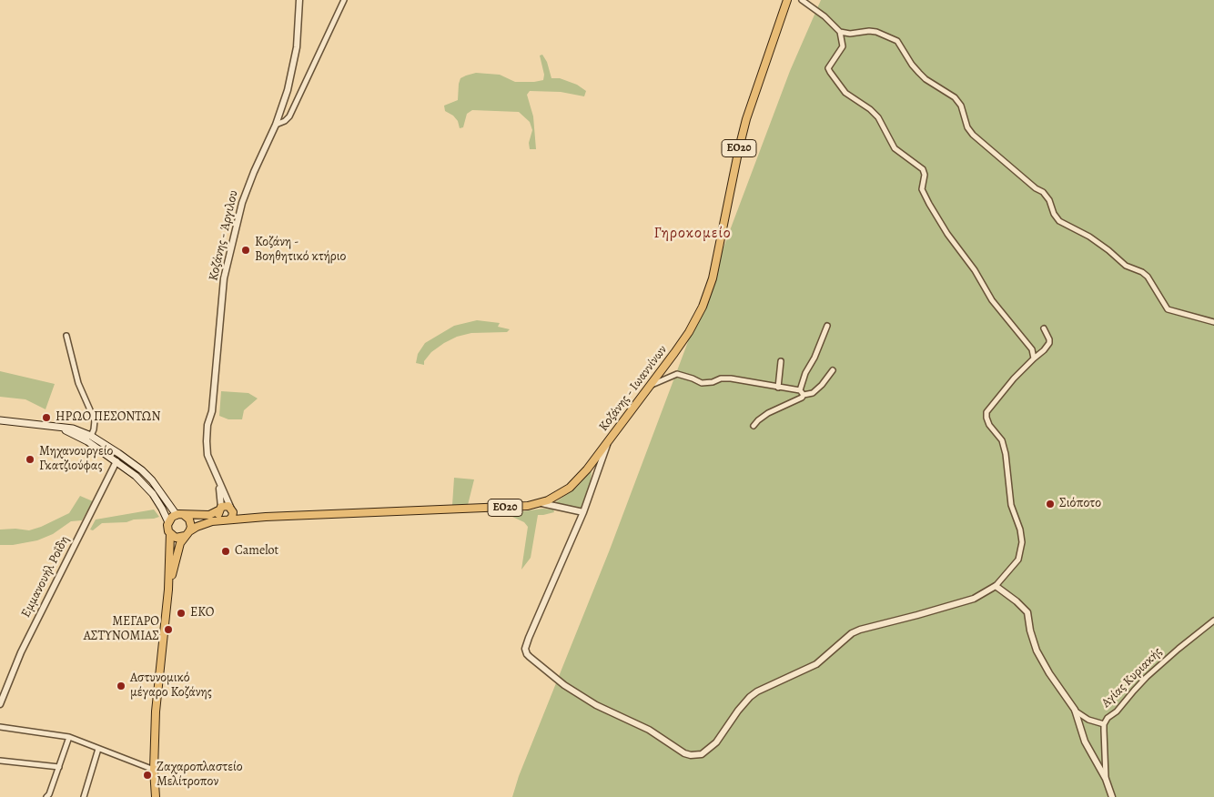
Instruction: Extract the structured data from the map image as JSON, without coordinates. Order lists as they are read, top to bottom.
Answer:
{
  "streets": {
    "main road": ["ΕΟ20", "Κοζάνης - Ιωαννίνων"],
    "street": ["Κοζάνης - Άργιλου", "Εμμανουήλ Ροΐδη", "Αγίας Κυριακής"]
  },
  "crossings": [
    ["ΕΟ20", "Κοζάνης - Ιωαννίνων"]
  ],
  "districts": ["Γηροκομείο"],
  "places": [
    "Κοζάνη - Βοηθητικό κτήριο",
    "ΗΡΩΟ ΠΕΣΟΝΤΩΝ",
    "Μηχανουργείο Γκατζιούφας",
    "Σιόποτο",
    "Camelot",
    "EKO",
    "ΜΕΓΑΡΟ ΑΣΤΥΝΟΜΙΑΣ",
    "Αστυνομικό μέγαρο Κοζάνης",
    "Ζαχαροπλαστείο Μελίτροπον"
  ]
}
